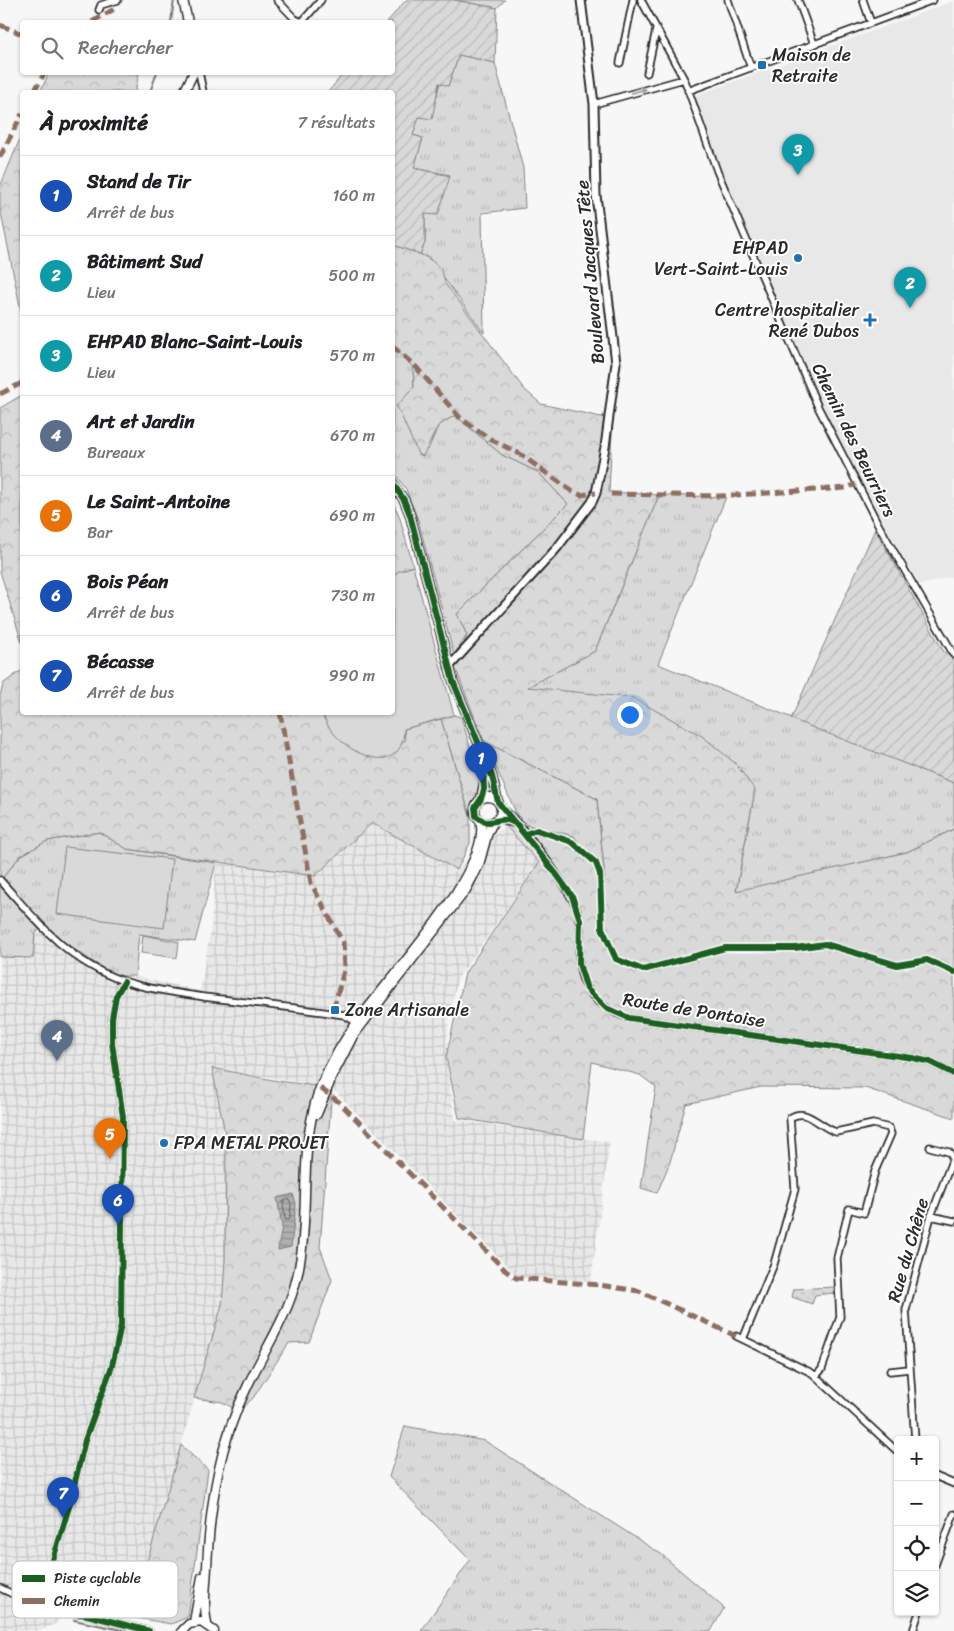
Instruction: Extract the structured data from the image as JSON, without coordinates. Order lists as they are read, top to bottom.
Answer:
{
  "streets": {
    "street": [
      "Boulevard Jacques Tête",
      "Chemin des Beurriers",
      "Route de Pontoise",
      "Rue du Chêne"
    ]
  },
  "places": {
    "transit": ["Maison de Retraite", "Zone Artisanale"],
    "other": ["EHPAD Vert-Saint-Louis", "FPA METAL PROJET"],
    "health": ["Centre hospitalier René Dubos"]
  },
  "legend": ["Piste cyclable", "Chemin"],
  "page": {
    "search": "Rechercher",
    "heading": ["À proximité", "7 résultats"],
    "pins": [
      "3",
      "2",
      "1",
      "4",
      "5",
      "6",
      "7"
    ],
    "list": [
      {
        "mark": "1",
        "name": "Stand de Tir",
        "note": "Arrêt de bus",
        "value": "160 m"
      },
      {
        "mark": "2",
        "name": "Bâtiment Sud",
        "note": "Lieu",
        "value": "500 m"
      },
      {
        "mark": "3",
        "name": "EHPAD Blanc-Saint-Louis",
        "note": "Lieu",
        "value": "570 m"
      },
      {
        "mark": "4",
        "name": "Art et Jardin",
        "note": "Bureaux",
        "value": "670 m"
      },
      {
        "mark": "5",
        "name": "Le Saint-Antoine",
        "note": "Bar",
        "value": "690 m"
      },
      {
        "mark": "6",
        "name": "Bois Péan",
        "note": "Arrêt de bus",
        "value": "730 m"
      },
      {
        "mark": "7",
        "name": "Bécasse",
        "note": "Arrêt de bus",
        "value": "990 m"
      }
    ],
    "map_buttons": ["+", "−"]
  }
}
